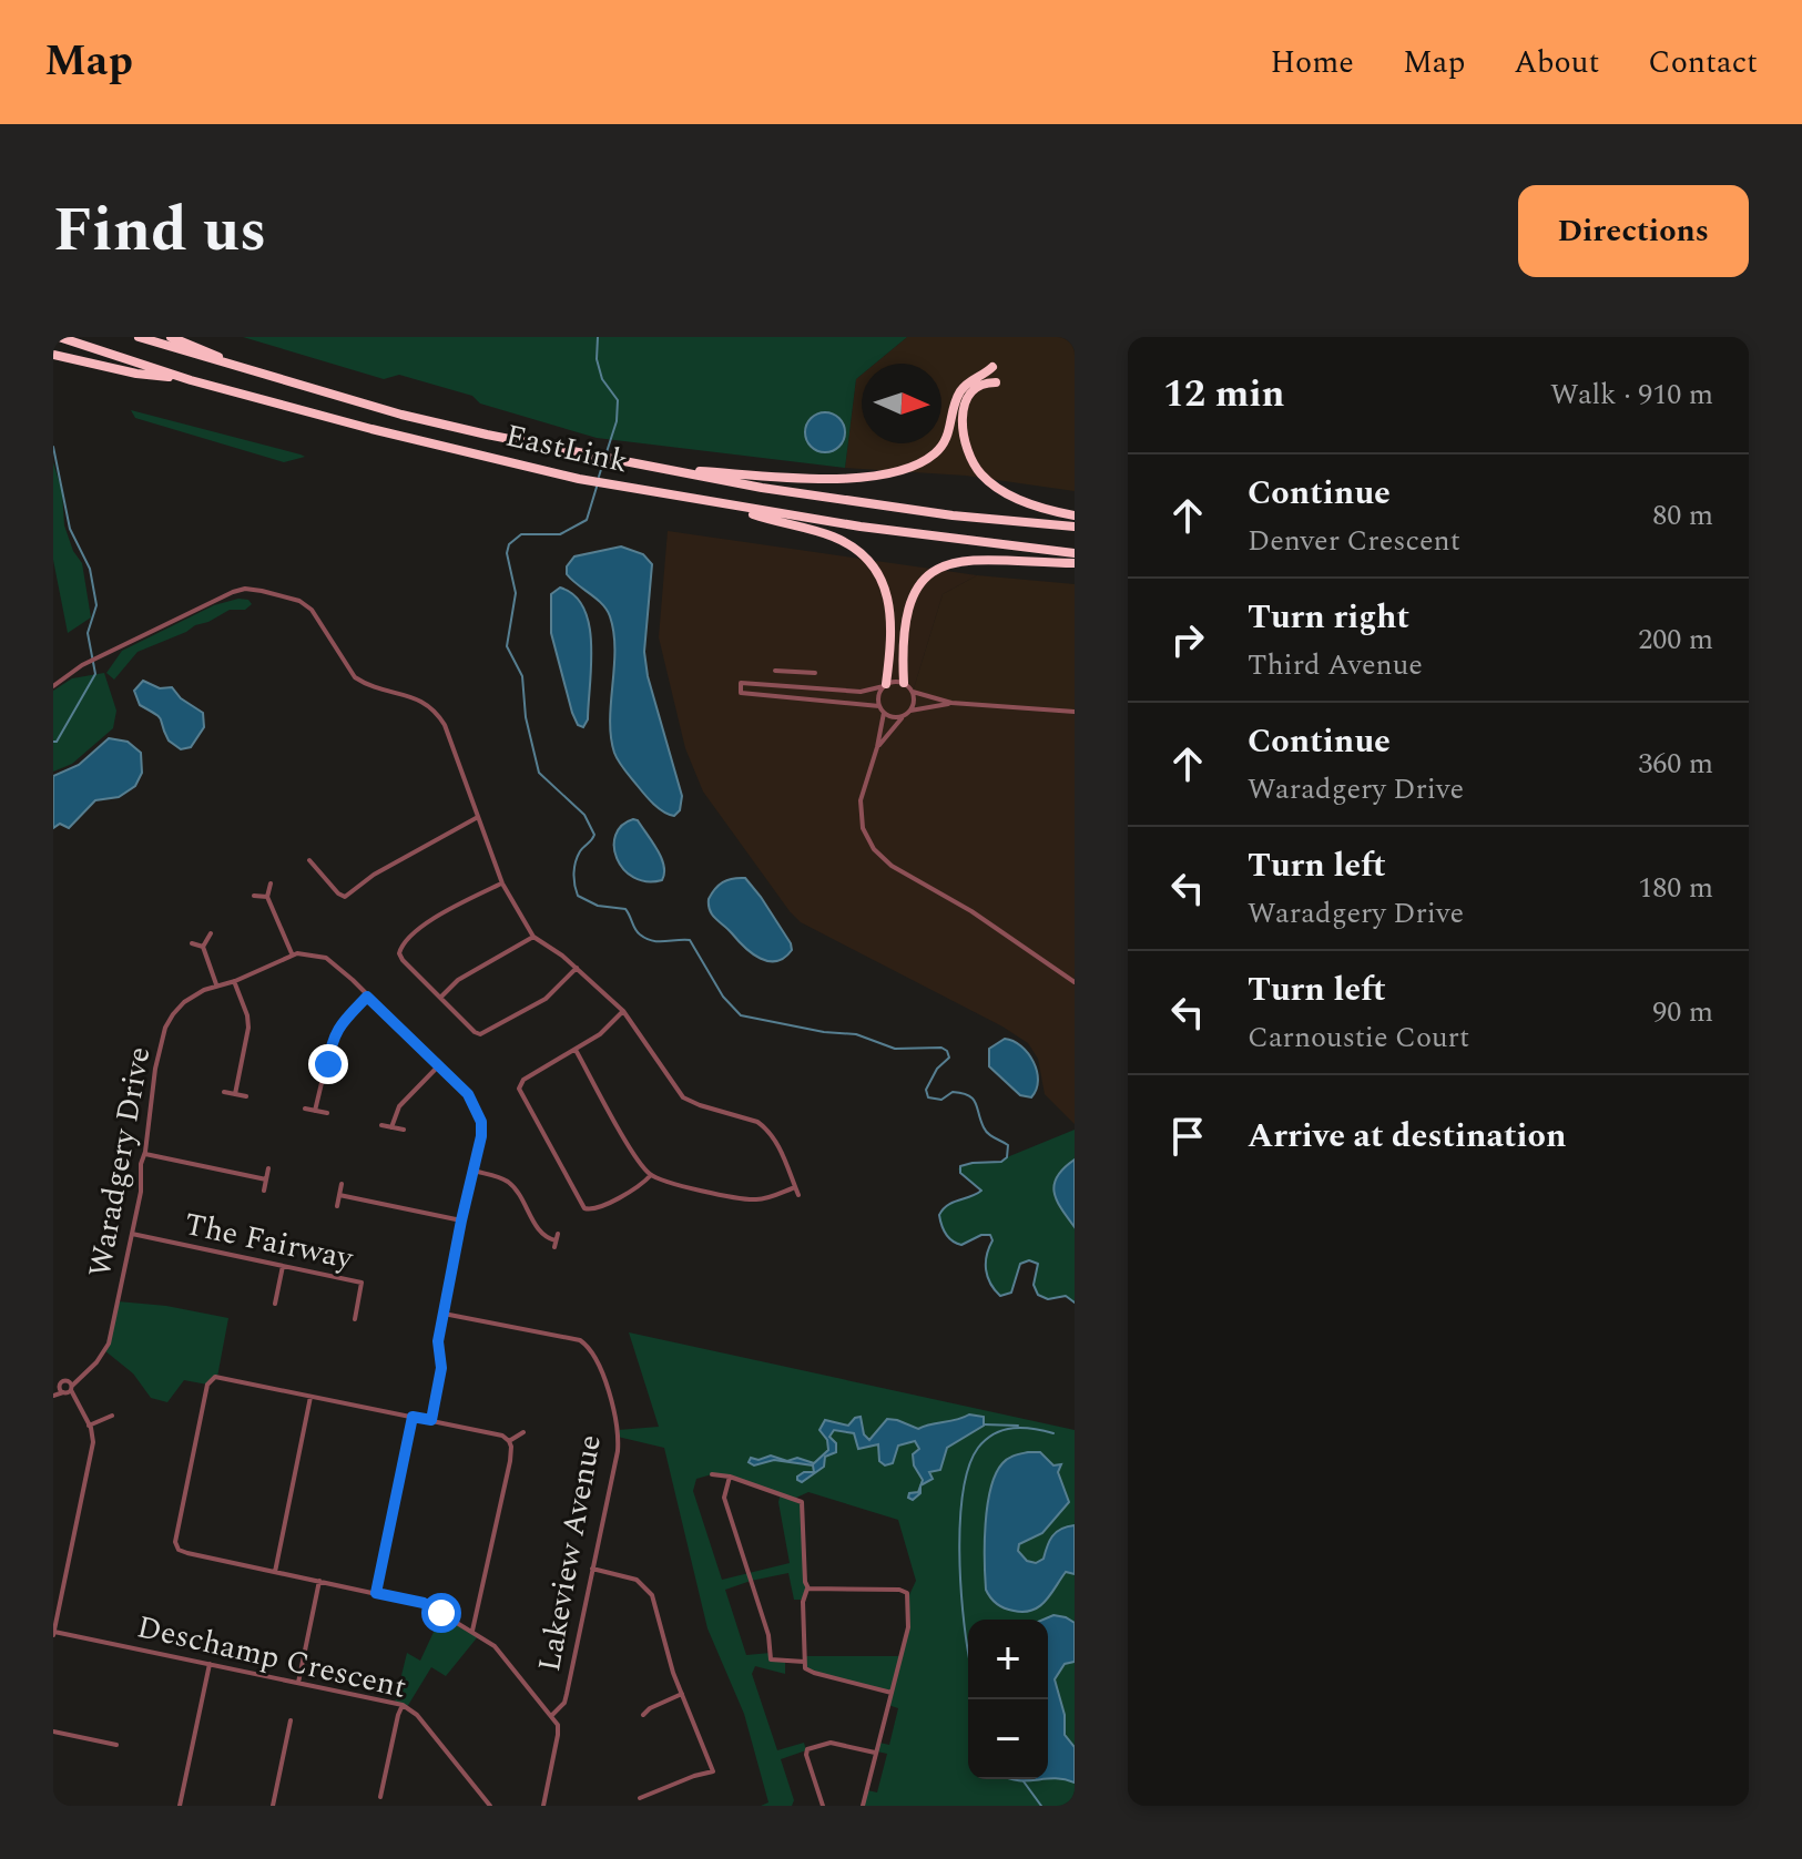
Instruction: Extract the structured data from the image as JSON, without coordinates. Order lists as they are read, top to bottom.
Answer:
{
  "streets": {
    "highway": ["EastLink"],
    "street": [
      "Waradgery Drive",
      "The Fairway",
      "Lakeview Avenue",
      "Deschamp Crescent"
    ]
  },
  "crossings": [
    ["Waradgery Drive", "The Fairway"]
  ],
  "north": "right",
  "page": {
    "header": "Map",
    "nav": [
      "Home",
      "Map",
      "About",
      "Contact"
    ],
    "title": "Find us",
    "buttons": "Directions",
    "heading": ["12 min", "Walk · 910 m"],
    "list": [
      ["Continue", "Denver Crescent", "80 m"],
      ["Turn right", "Third Avenue", "200 m"],
      ["Continue", "Waradgery Drive", "360 m"],
      ["Turn left", "Waradgery Drive", "180 m"],
      ["Turn left", "Carnoustie Court", "90 m"],
      "Arrive at destination"
    ],
    "map_buttons": ["+", "−"]
  }
}
